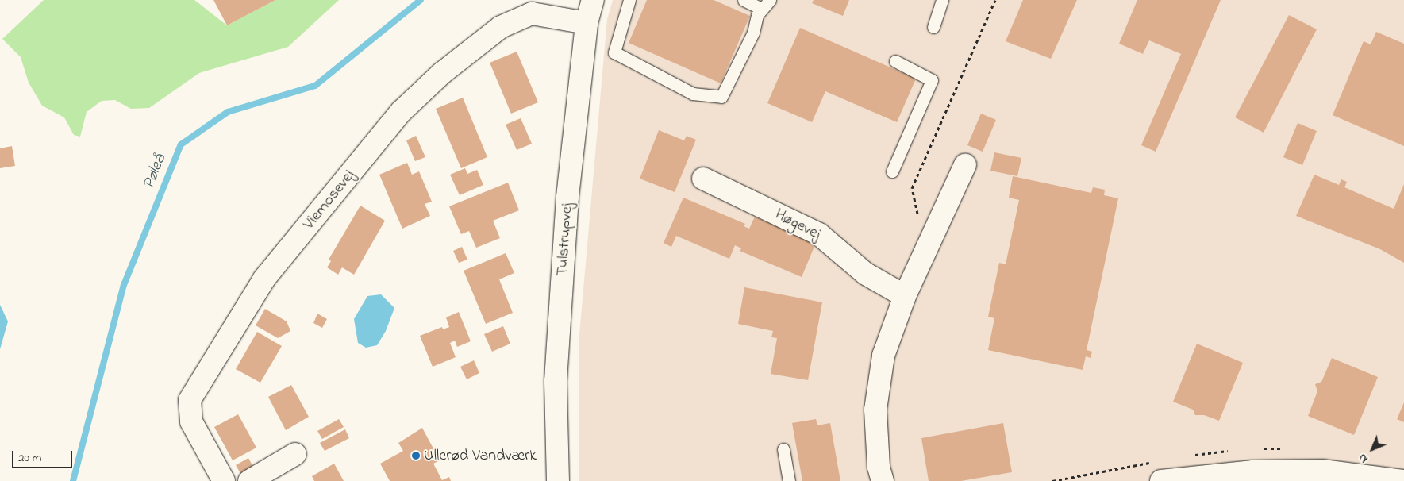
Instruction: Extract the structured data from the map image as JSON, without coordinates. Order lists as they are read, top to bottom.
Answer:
{
  "streets": {
    "street": ["Viemosevej", "Høgevej", "Tulstrupvej"]
  },
  "crossings": [
    ["Viemosevej", "Tulstrupvej"]
  ],
  "water": ["Pøleå"],
  "places": ["Ullerød Vandværk"],
  "scale_bar": "20 m",
  "north": "bottom left"
}
